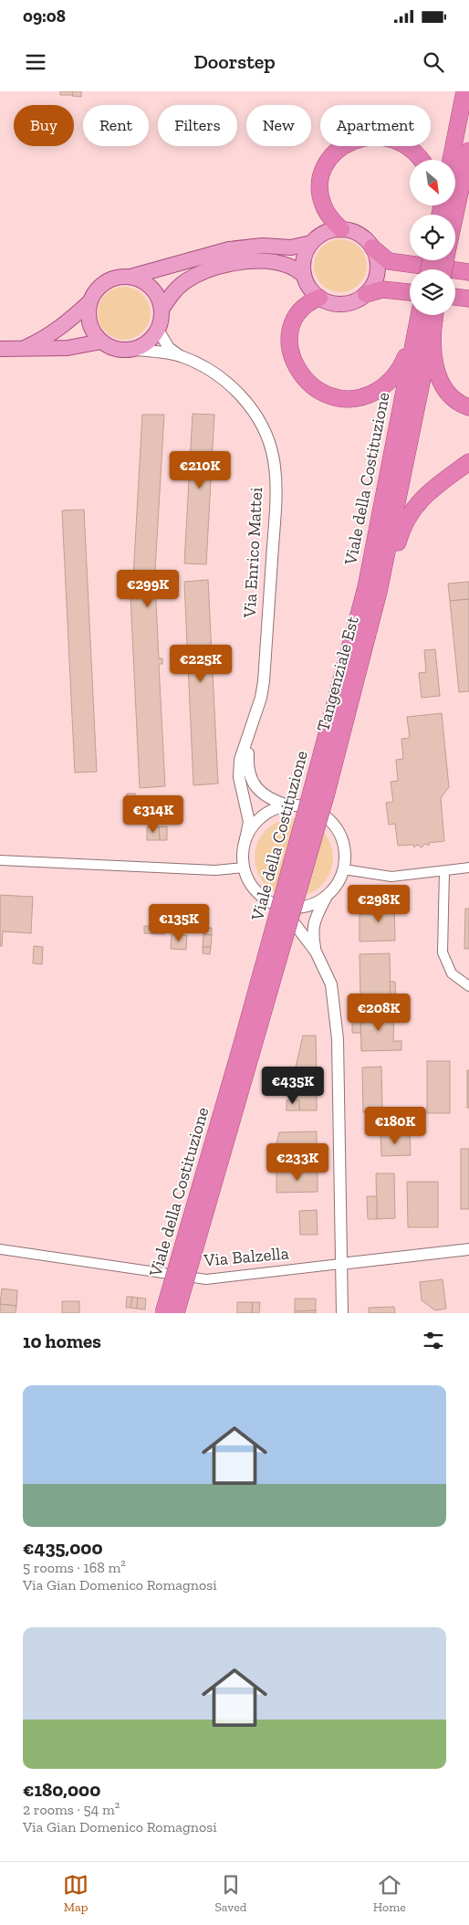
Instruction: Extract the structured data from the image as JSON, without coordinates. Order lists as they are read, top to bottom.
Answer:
{
  "streets": {
    "highway": ["Viale della Costituzione", "Tangenziale Est"],
    "street": ["Via Enrico Mattei", "Via Balzella"]
  },
  "crossings": [
    ["Viale della Costituzione", "Tangenziale Est"]
  ],
  "north": "bottom right",
  "page": {
    "status": "09:08",
    "header": "Doorstep",
    "chip": [
      "Buy",
      "Rent",
      "Filters",
      "New",
      "Apartment"
    ],
    "price": [
      "€210K",
      "€299K",
      "€225K",
      "€314K",
      "€298K",
      "€135K",
      "€208K",
      "€435K",
      "€180K",
      "€233K"
    ],
    "heading": "10 homes",
    "list": [
      {
        "name": "€435,000",
        "note": "5 rooms · 168 m² · Via Gian Domenico Romagnosi"
      },
      {
        "name": "€180,000",
        "note": "2 rooms · 54 m² · Via Gian Domenico Romagnosi"
      }
    ],
    "tabs": ["Map", "Saved", "Home"]
  }
}
